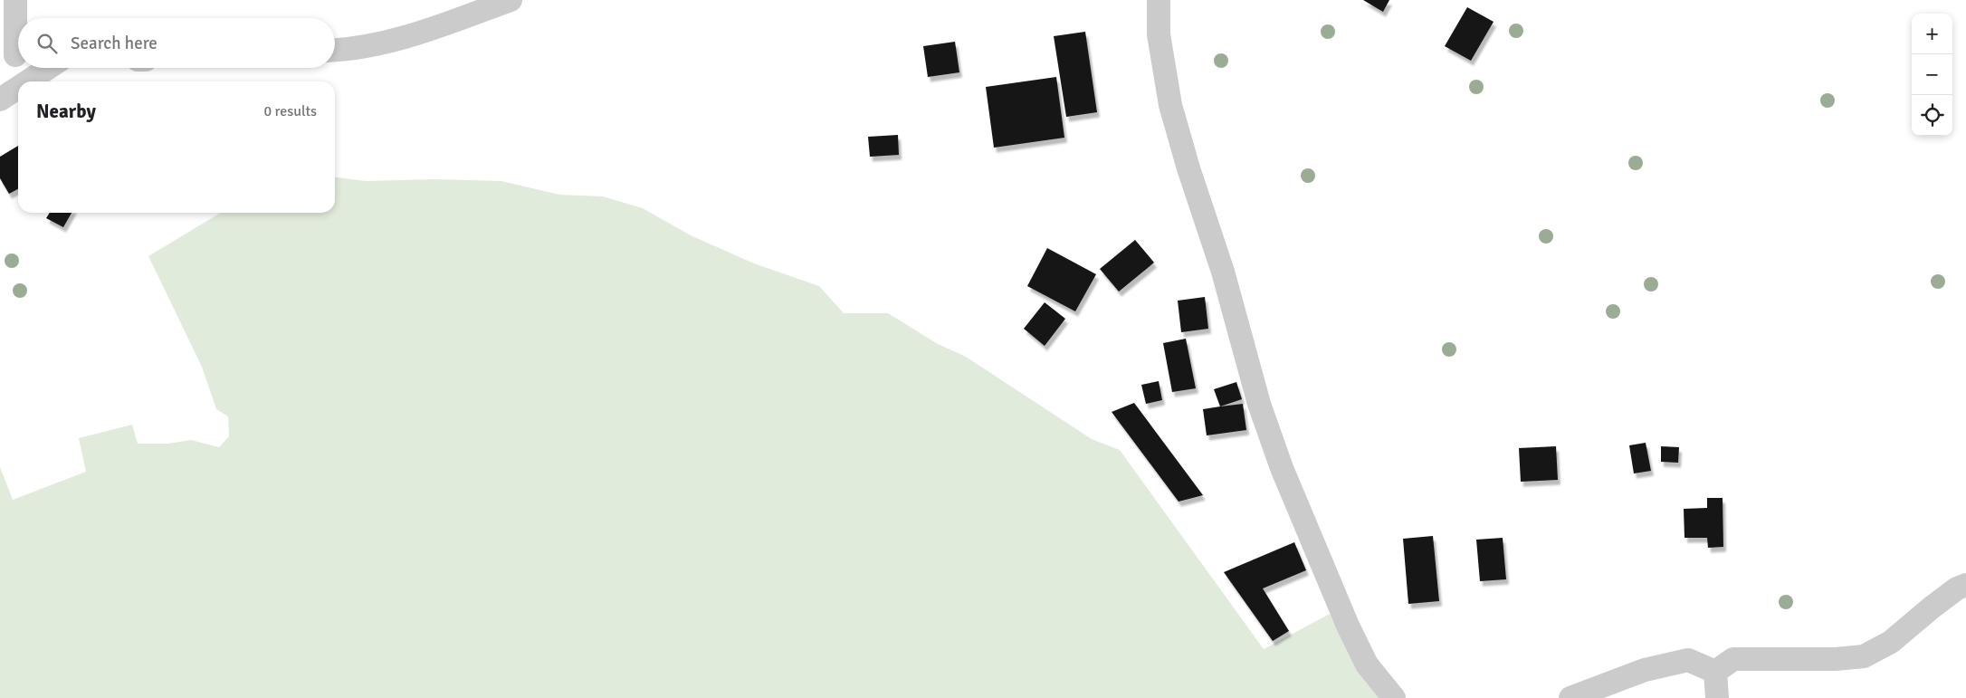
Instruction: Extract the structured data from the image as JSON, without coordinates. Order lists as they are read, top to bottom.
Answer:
{
  "page": {
    "map_buttons": ["+", "−"],
    "search": "Search here",
    "heading": ["Nearby", "0 results"]
  }
}
